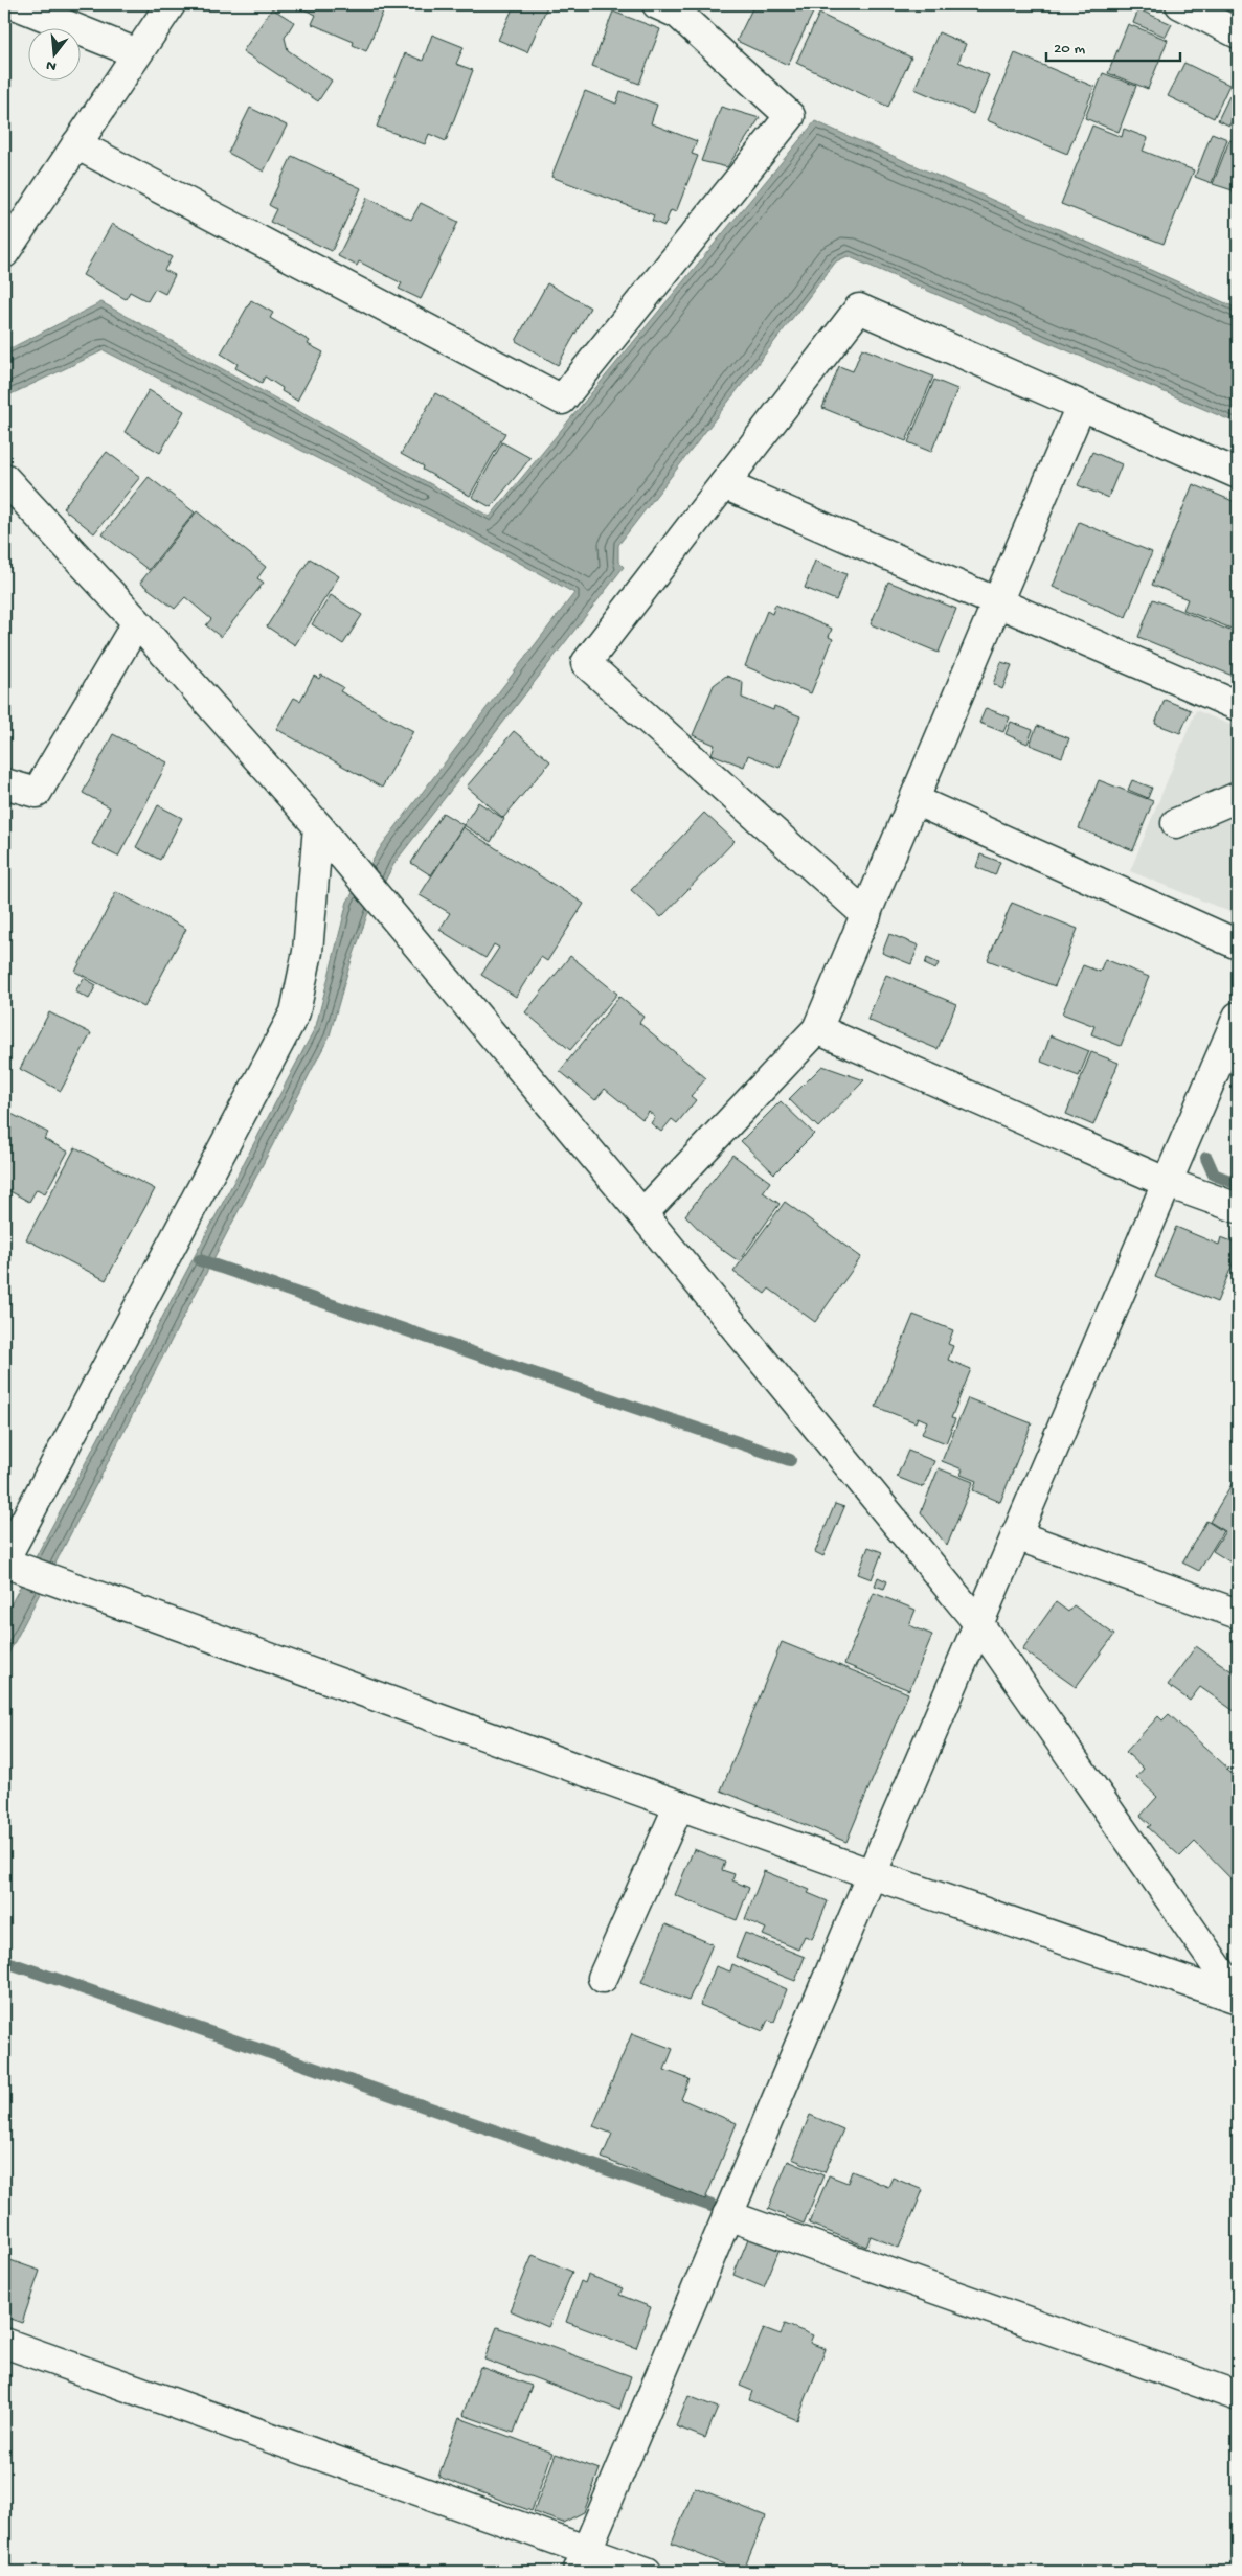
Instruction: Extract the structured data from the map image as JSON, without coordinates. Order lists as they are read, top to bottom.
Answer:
{
  "scale_bar": "20 m",
  "north": "bottom"
}
